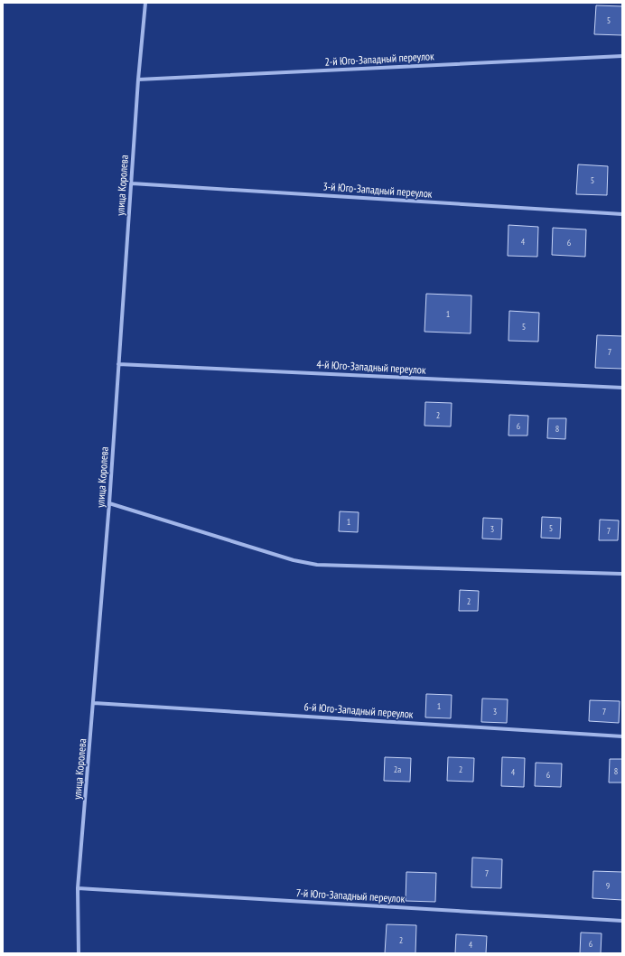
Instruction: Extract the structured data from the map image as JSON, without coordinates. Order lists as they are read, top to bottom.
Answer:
{
  "streets": {
    "street": [
      "2-й Юго-Западный переулок",
      "улица Королева",
      "3-й Юго-Западный переулок",
      "4-й Юго-Западный переулок",
      "6-й Юго-Западный переулок",
      "7-й Юго-Западный переулок"
    ]
  },
  "crossings": [
    ["2-й Юго-Западный переулок", "улица Королева"],
    ["улица Королева", "3-й Юго-Западный переулок"],
    ["улица Королева", "4-й Юго-Западный переулок"],
    ["улица Королева", "6-й Юго-Западный переулок"],
    ["улица Королева", "7-й Юго-Западный переулок"]
  ],
  "house_numbers": [
    "5",
    "5",
    "4",
    "6",
    "1",
    "5",
    "7",
    "2",
    "6",
    "8",
    "1",
    "5",
    "3",
    "7",
    "2",
    "1",
    "3",
    "7",
    "2а",
    "2",
    "8",
    "4",
    "6",
    "7",
    "9",
    "2",
    "6",
    "4"
  ]
}
